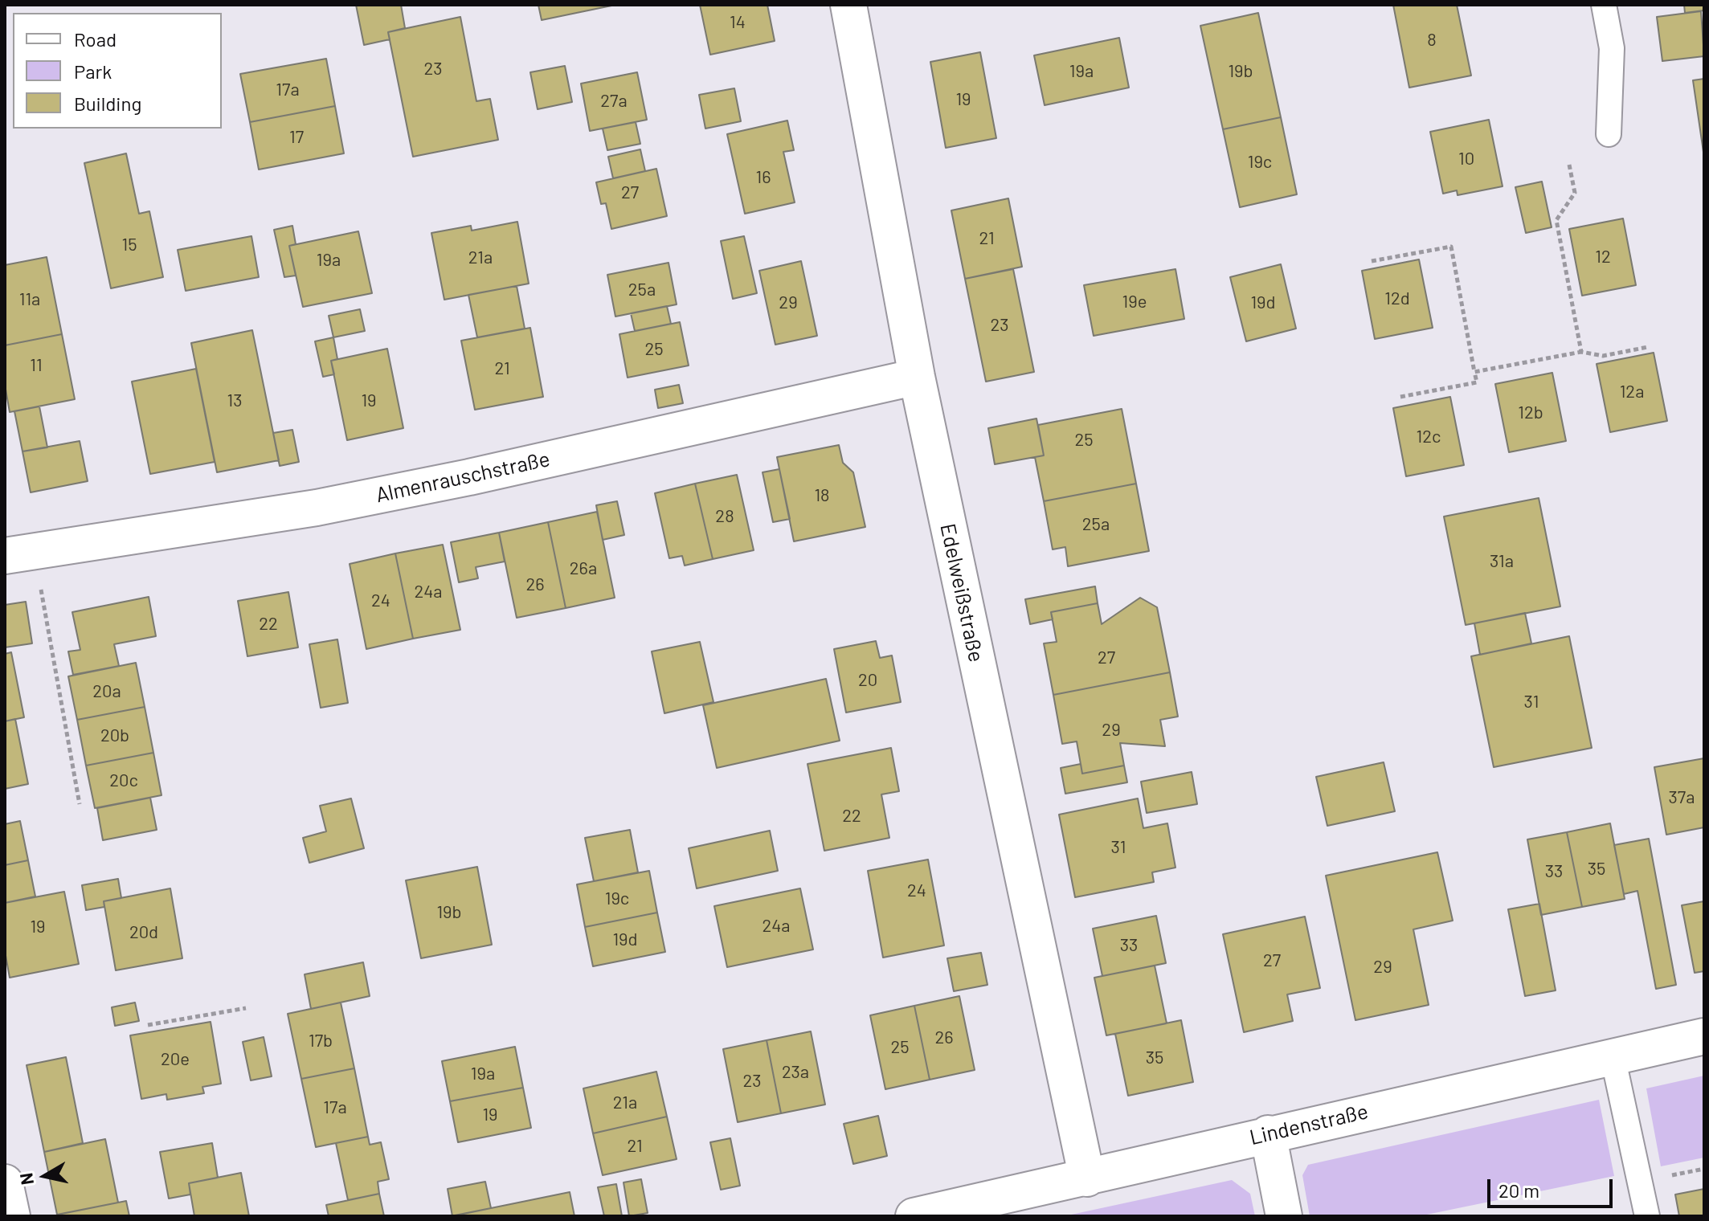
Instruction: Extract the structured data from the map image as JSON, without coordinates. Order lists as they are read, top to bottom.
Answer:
{
  "streets": {
    "street": ["Almenrauschstraße", "Edelweißstraße", "Lindenstraße"]
  },
  "crossings": [
    ["Almenrauschstraße", "Edelweißstraße"],
    ["Edelweißstraße", "Lindenstraße"]
  ],
  "house_numbers": [
    "14",
    "8",
    "23",
    "19a",
    "19b",
    "17a",
    "19",
    "27a",
    "17",
    "10",
    "19c",
    "16",
    "27",
    "21",
    "15",
    "12",
    "21a",
    "19a",
    "25a",
    "12d",
    "11a",
    "19e",
    "29",
    "19d",
    "23",
    "25",
    "11",
    "21",
    "12a",
    "13",
    "19",
    "12b",
    "12c",
    "25",
    "18",
    "28",
    "25a",
    "31a",
    "26a",
    "26",
    "24a",
    "24",
    "22",
    "27",
    "20",
    "20a",
    "31",
    "29",
    "20b",
    "20c",
    "37a",
    "22",
    "31",
    "35",
    "33",
    "24",
    "19c",
    "19b",
    "24a",
    "19",
    "20d",
    "19d",
    "33",
    "27",
    "29",
    "26",
    "17b",
    "25",
    "35",
    "20e",
    "23a",
    "19a",
    "23",
    "21a",
    "17a",
    "19",
    "21"
  ],
  "legend": ["Road", "Park", "Building"],
  "scale_bar": "20 m",
  "north": "left"
}
